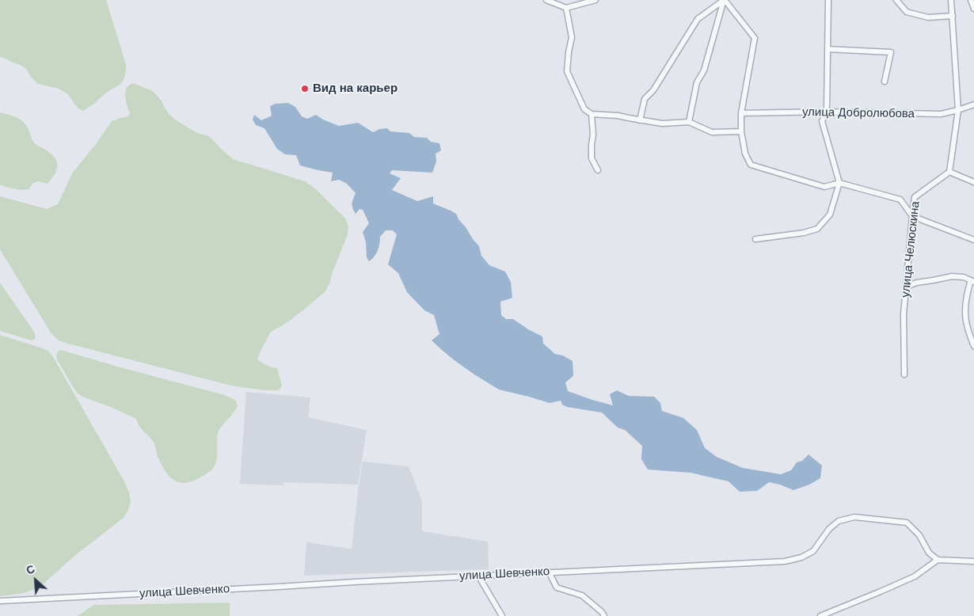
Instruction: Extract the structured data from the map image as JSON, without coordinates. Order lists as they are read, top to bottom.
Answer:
{
  "streets": {
    "street": ["улица Добролюбова", "улица Челюскина", "улица Шевченко"]
  },
  "places": ["Вид на карьер"],
  "north": "top left"
}
